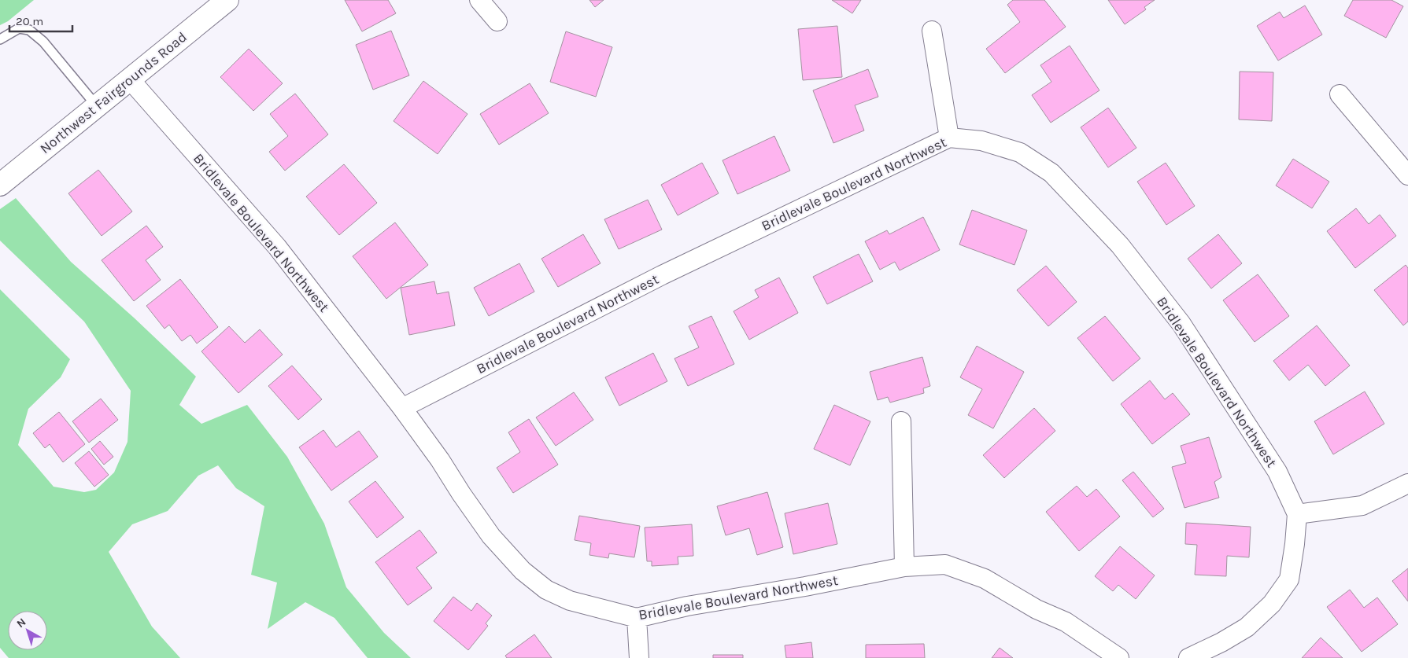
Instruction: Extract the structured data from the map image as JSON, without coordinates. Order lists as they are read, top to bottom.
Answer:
{
  "streets": {
    "main road": ["Northwest Fairgrounds Road"],
    "street": ["Bridlevale Boulevard Northwest"]
  },
  "crossings": [
    ["Northwest Fairgrounds Road", "Bridlevale Boulevard Northwest"]
  ],
  "scale_bar": "20 m",
  "north": "top left"
}
